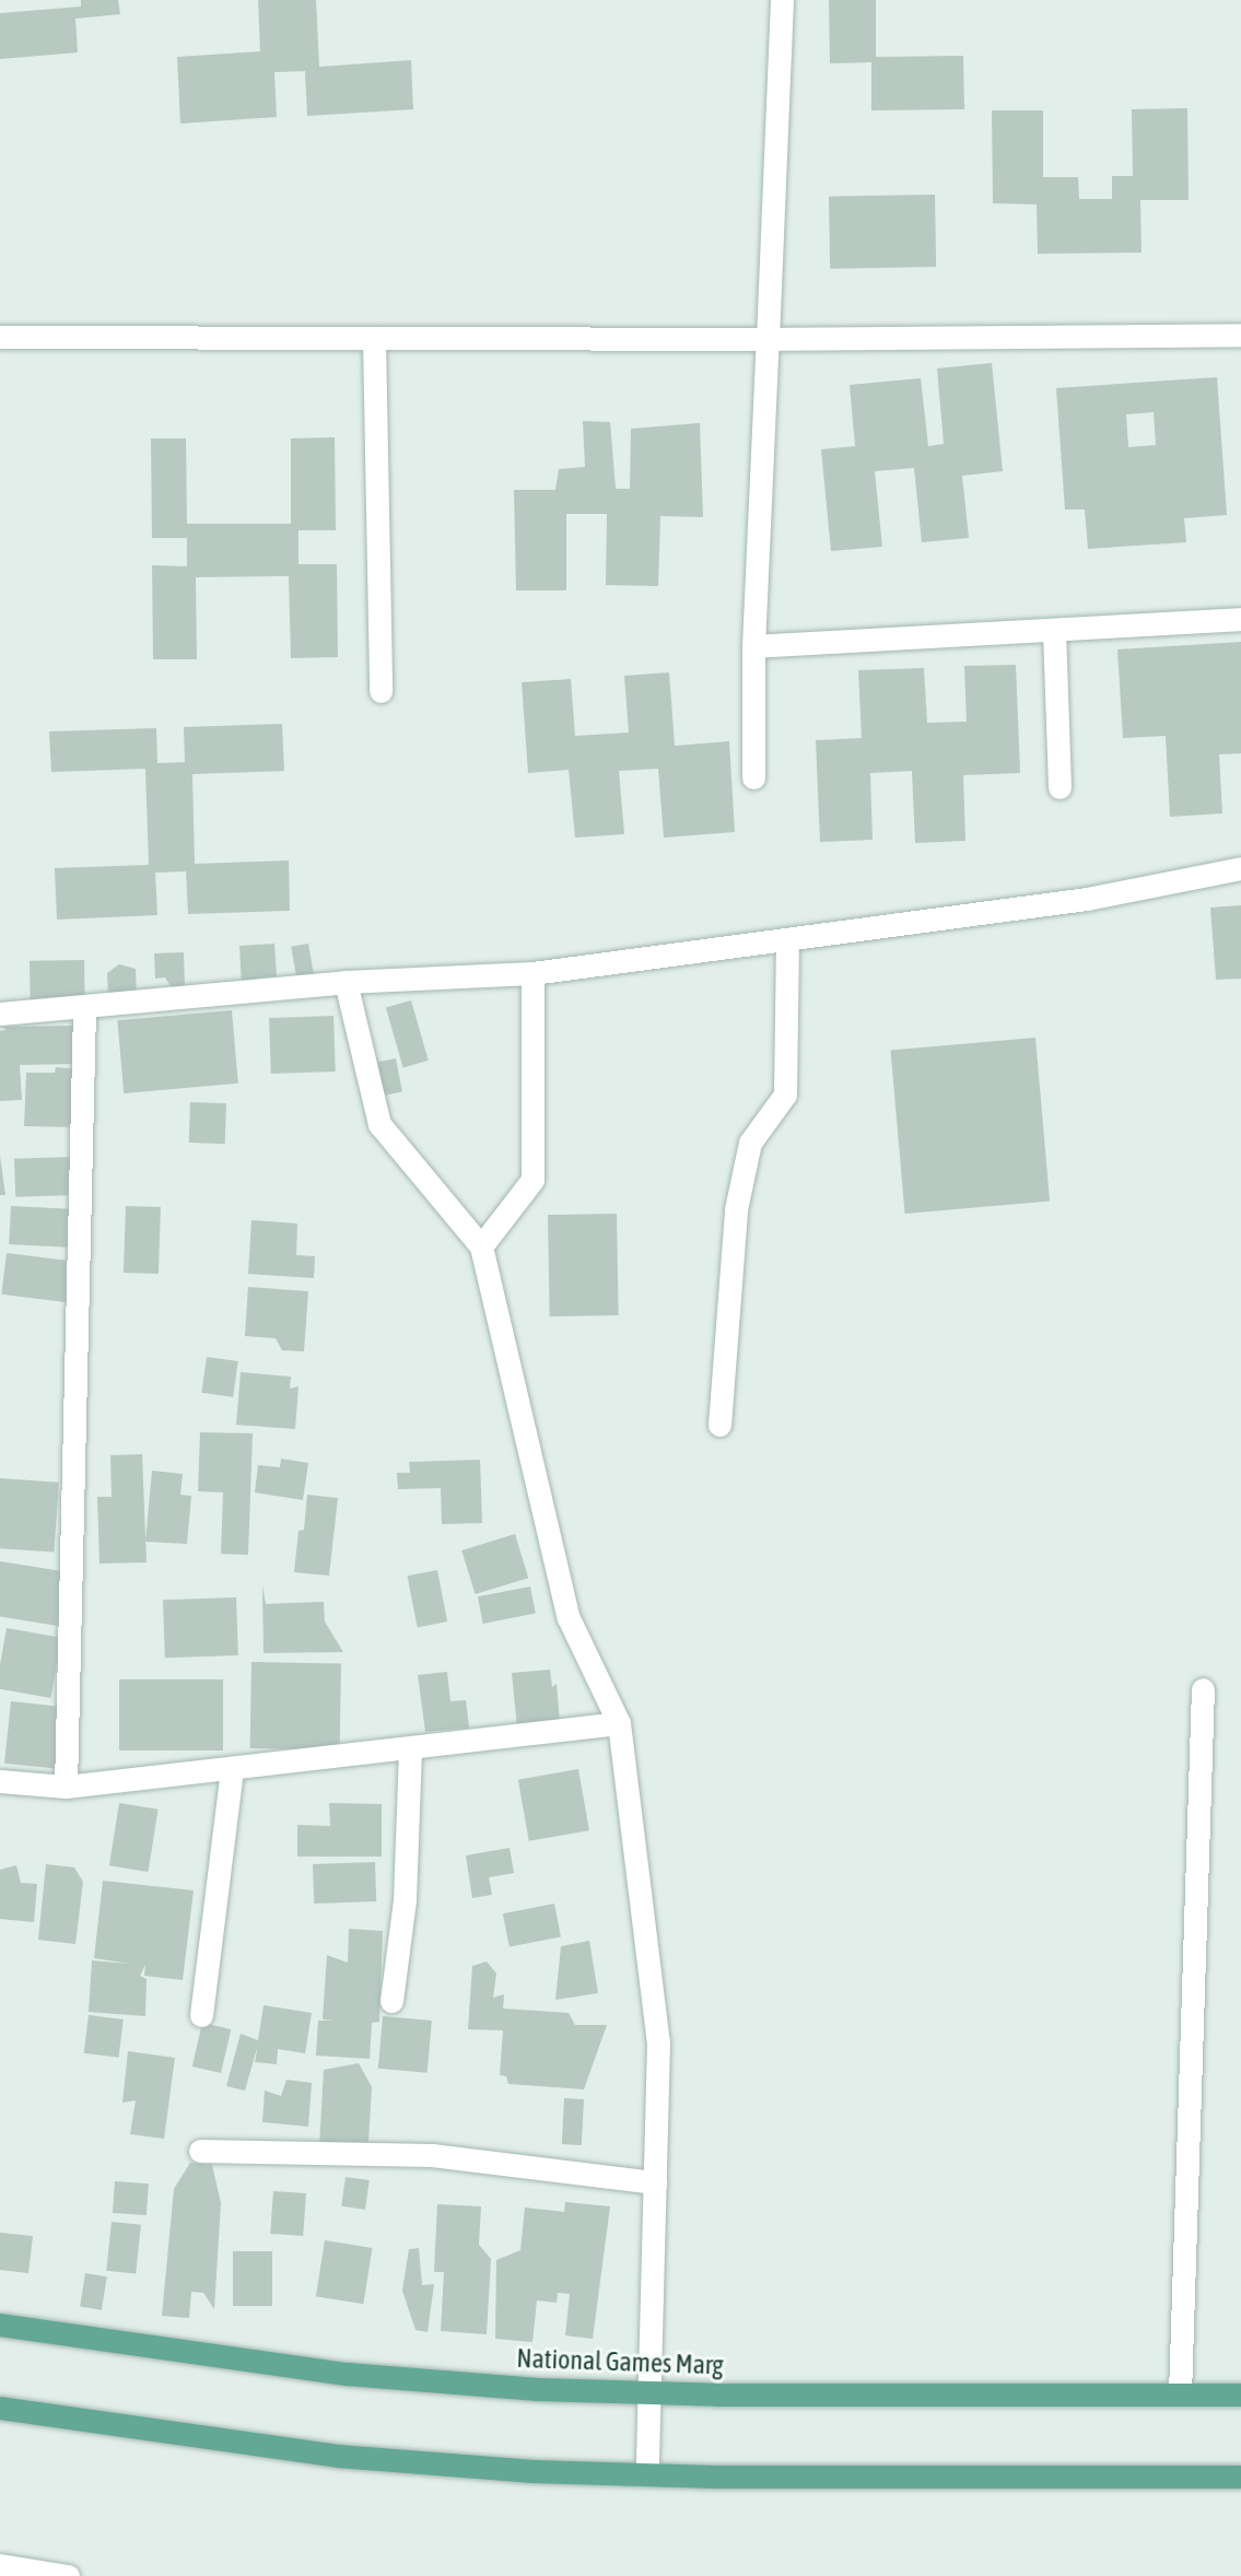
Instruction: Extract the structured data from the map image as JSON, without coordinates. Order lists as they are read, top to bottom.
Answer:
{
  "streets": {
    "main road": ["National Games Marg"]
  }
}
